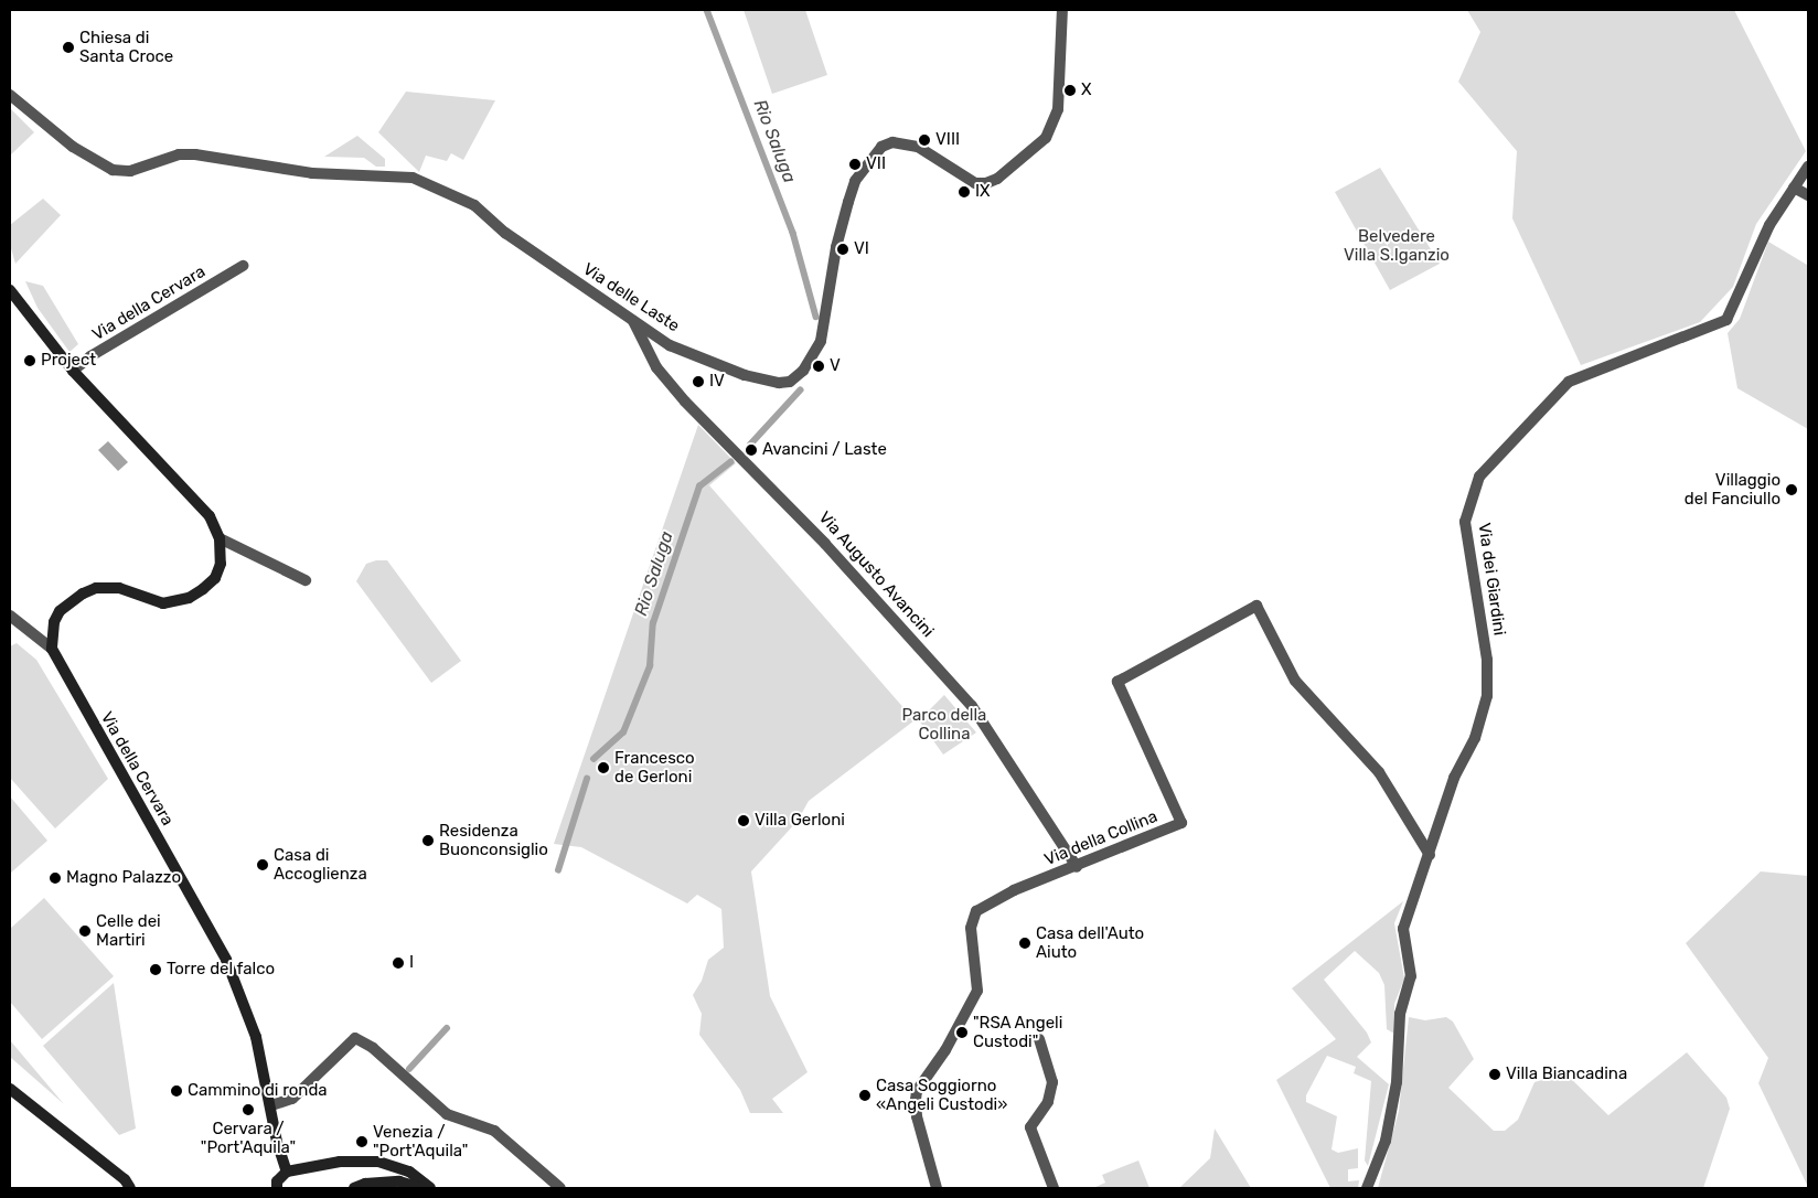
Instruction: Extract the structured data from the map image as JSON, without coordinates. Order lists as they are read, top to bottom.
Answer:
{
  "streets": {
    "street": [
      "Via delle Laste",
      "Via della Cervara",
      "Via Augusto Avancini",
      "Via dei Giardini",
      "Via della Collina"
    ]
  },
  "crossings": [
    ["Via delle Laste", "Via Augusto Avancini"],
    ["Via Augusto Avancini", "Via della Collina"],
    ["Via dei Giardini", "Via della Collina"]
  ],
  "water": ["Rio Saluga"],
  "parks": ["Belvedere Villa S.Iganzio", "Parco della Collina"],
  "places": [
    "Chiesa di Santa Croce",
    "X",
    "VIII",
    "VII",
    "IX",
    "VI",
    "Project",
    "V",
    "IV",
    "Avancini / Laste",
    "Villaggio del Fanciullo",
    "Francesco de Gerloni",
    "Villa Gerloni",
    "Residenza Buonconsiglio",
    "Casa di Accoglienza",
    "Magno Palazzo",
    "Celle dei Martiri",
    "Casa dell'Auto Aiuto",
    "I",
    "Torre del falco",
    "\"RSA Angeli Custodi\"",
    "Villa Biancadina",
    "Cammino di ronda",
    "Casa Soggiorno «Angeli Custodi»",
    "Cervara / \"Port'Aquila\"",
    "Venezia / \"Port'Aquila\""
  ]
}
